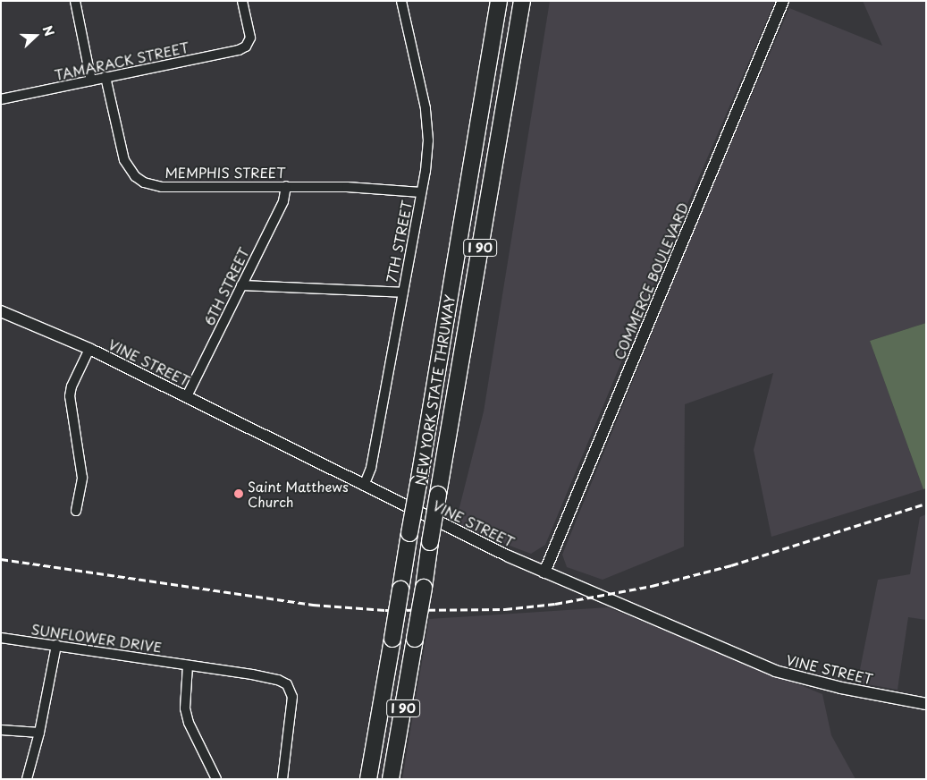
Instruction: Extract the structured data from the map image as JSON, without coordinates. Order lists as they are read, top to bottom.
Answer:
{
  "streets": {
    "highway": ["I 90", "NEW YORK STATE THRUWAY"],
    "street": [
      "TAMARACK STREET",
      "MEMPHIS STREET",
      "7TH STREET",
      "COMMERCE BOULEVARD",
      "6TH STREET",
      "VINE STREET",
      "SUNFLOWER DRIVE"
    ]
  },
  "crossings": [
    ["TAMARACK STREET", "MEMPHIS STREET"],
    ["MEMPHIS STREET", "7TH STREET"],
    ["MEMPHIS STREET", "6TH STREET"],
    ["7TH STREET", "VINE STREET"],
    ["COMMERCE BOULEVARD", "VINE STREET"],
    ["6TH STREET", "VINE STREET"]
  ],
  "places": ["Saint Matthews Church"],
  "north": "right"
}
